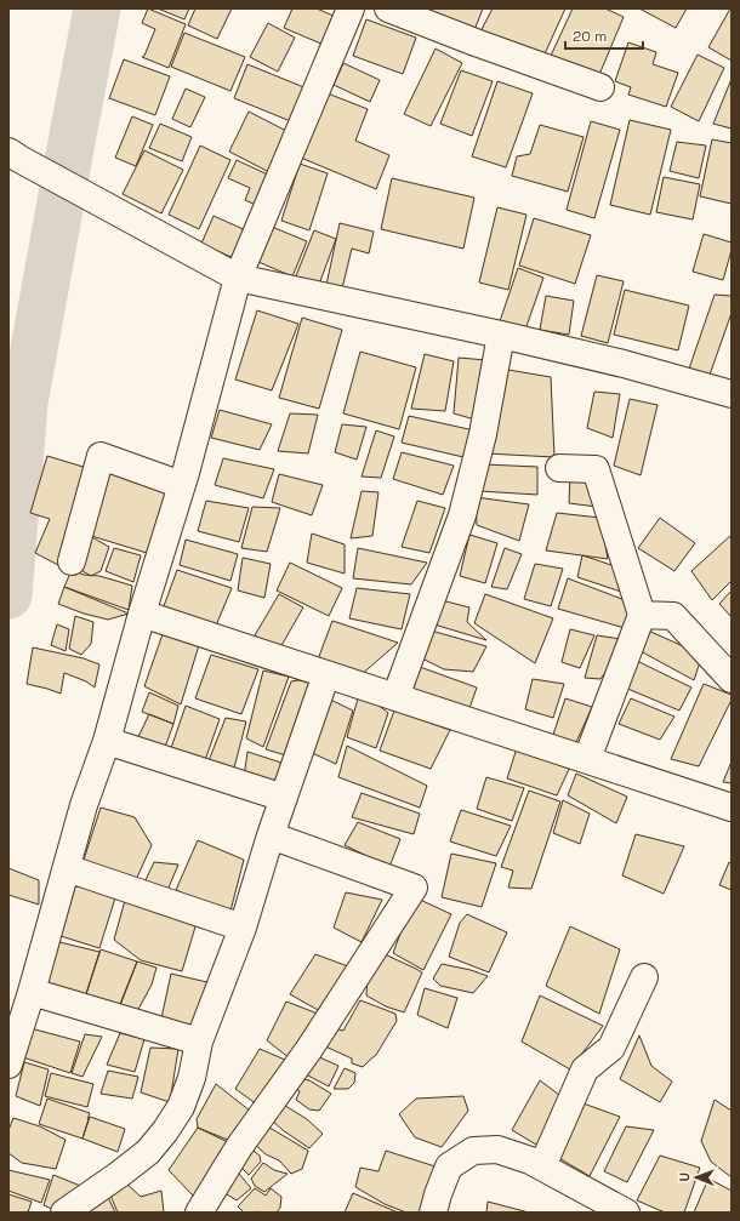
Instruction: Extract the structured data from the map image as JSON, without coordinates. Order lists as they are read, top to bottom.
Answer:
{
  "scale_bar": "20 m",
  "north": "left"
}
